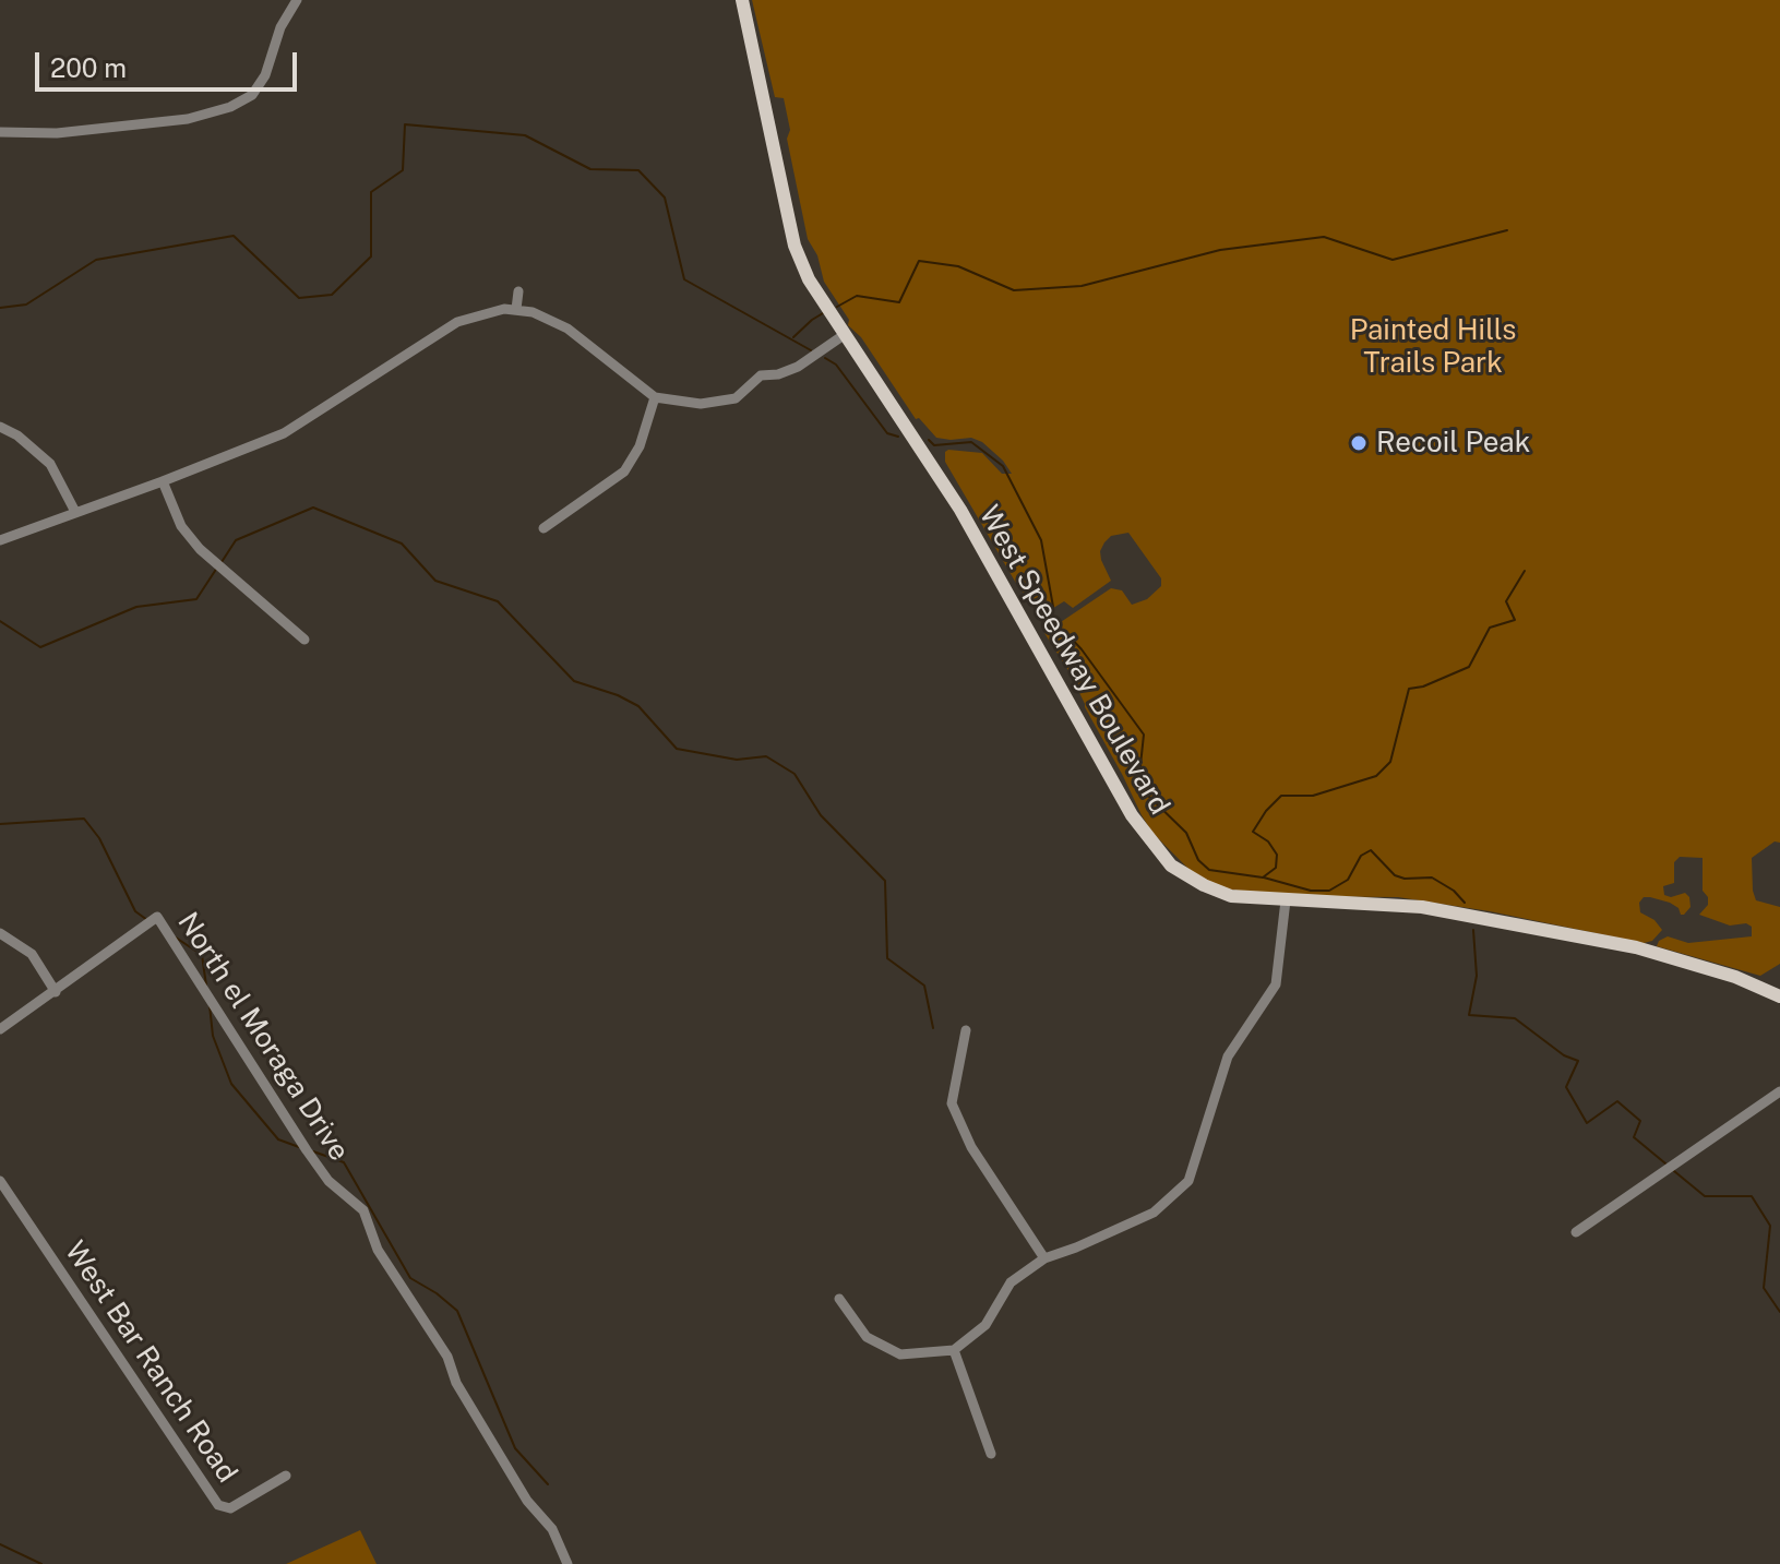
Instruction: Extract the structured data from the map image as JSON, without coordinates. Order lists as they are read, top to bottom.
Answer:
{
  "streets": {
    "main road": ["West Speedway Boulevard"],
    "street": ["North el Moraga Drive", "West Bar Ranch Road"]
  },
  "parks": ["Painted Hills Trails Park"],
  "places": ["Recoil Peak"],
  "scale_bar": "200 m"
}
